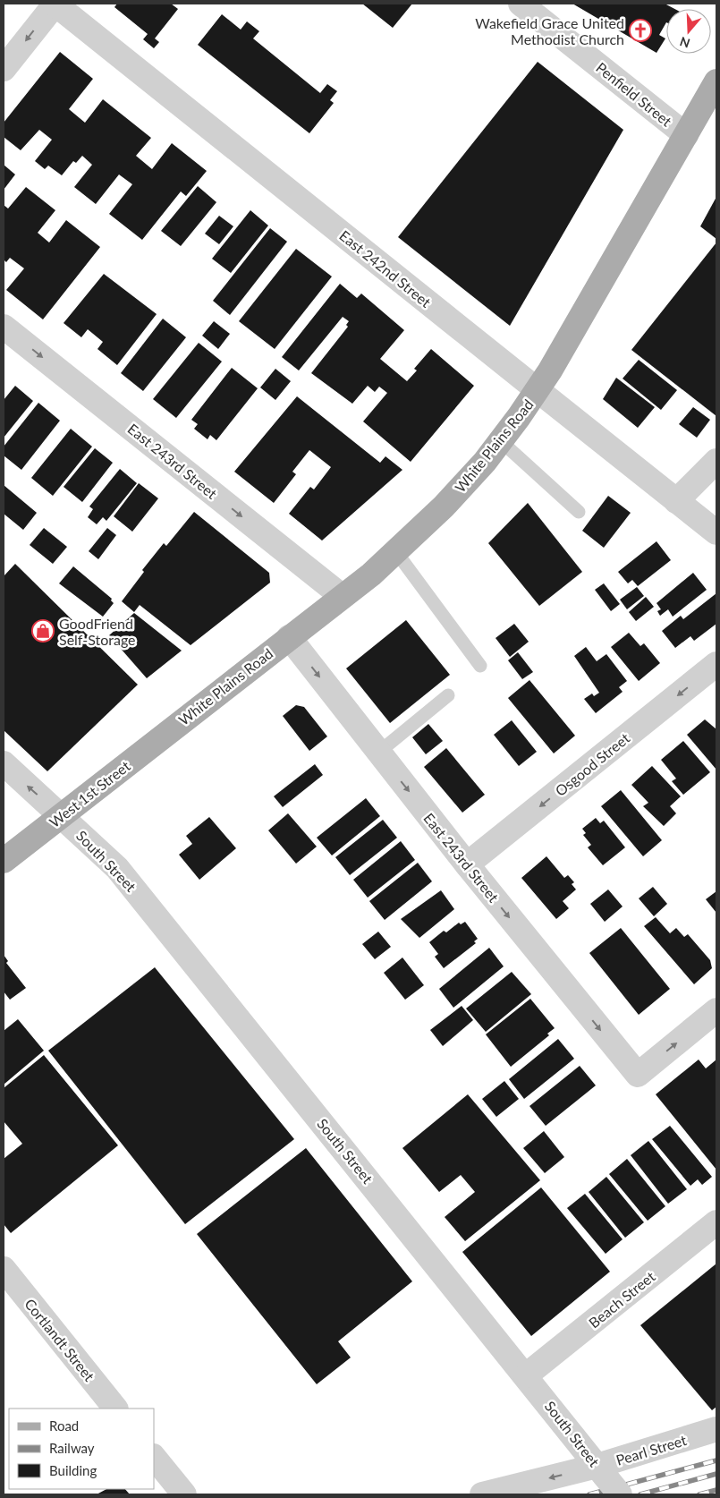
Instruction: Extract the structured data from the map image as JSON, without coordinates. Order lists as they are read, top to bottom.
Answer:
{
  "streets": {
    "main road": ["White Plains Road", "West 1st Street"],
    "street": [
      "Penfield Street",
      "East 242nd Street",
      "East 243rd Street",
      "Osgood Street",
      "South Street",
      "Beach Street",
      "Cortlandt Street",
      "Pearl Street"
    ]
  },
  "crossings": [
    ["Penfield Street", "White Plains Road"],
    ["East 242nd Street", "White Plains Road"],
    ["White Plains Road", "East 243rd Street"],
    ["White Plains Road", "West 1st Street"],
    ["East 243rd Street", "Osgood Street"],
    ["West 1st Street", "South Street"],
    ["South Street", "Beach Street"],
    ["South Street", "Pearl Street"]
  ],
  "one_way": ["East 243rd Street", "Osgood Street", "Pearl Street"],
  "places": {
    "church": ["Wakefield Grace United Methodist Church"],
    "shop": ["GoodFriend Self-Storage"]
  },
  "legend": ["Road", "Railway", "Building"],
  "north": "bottom"
}
